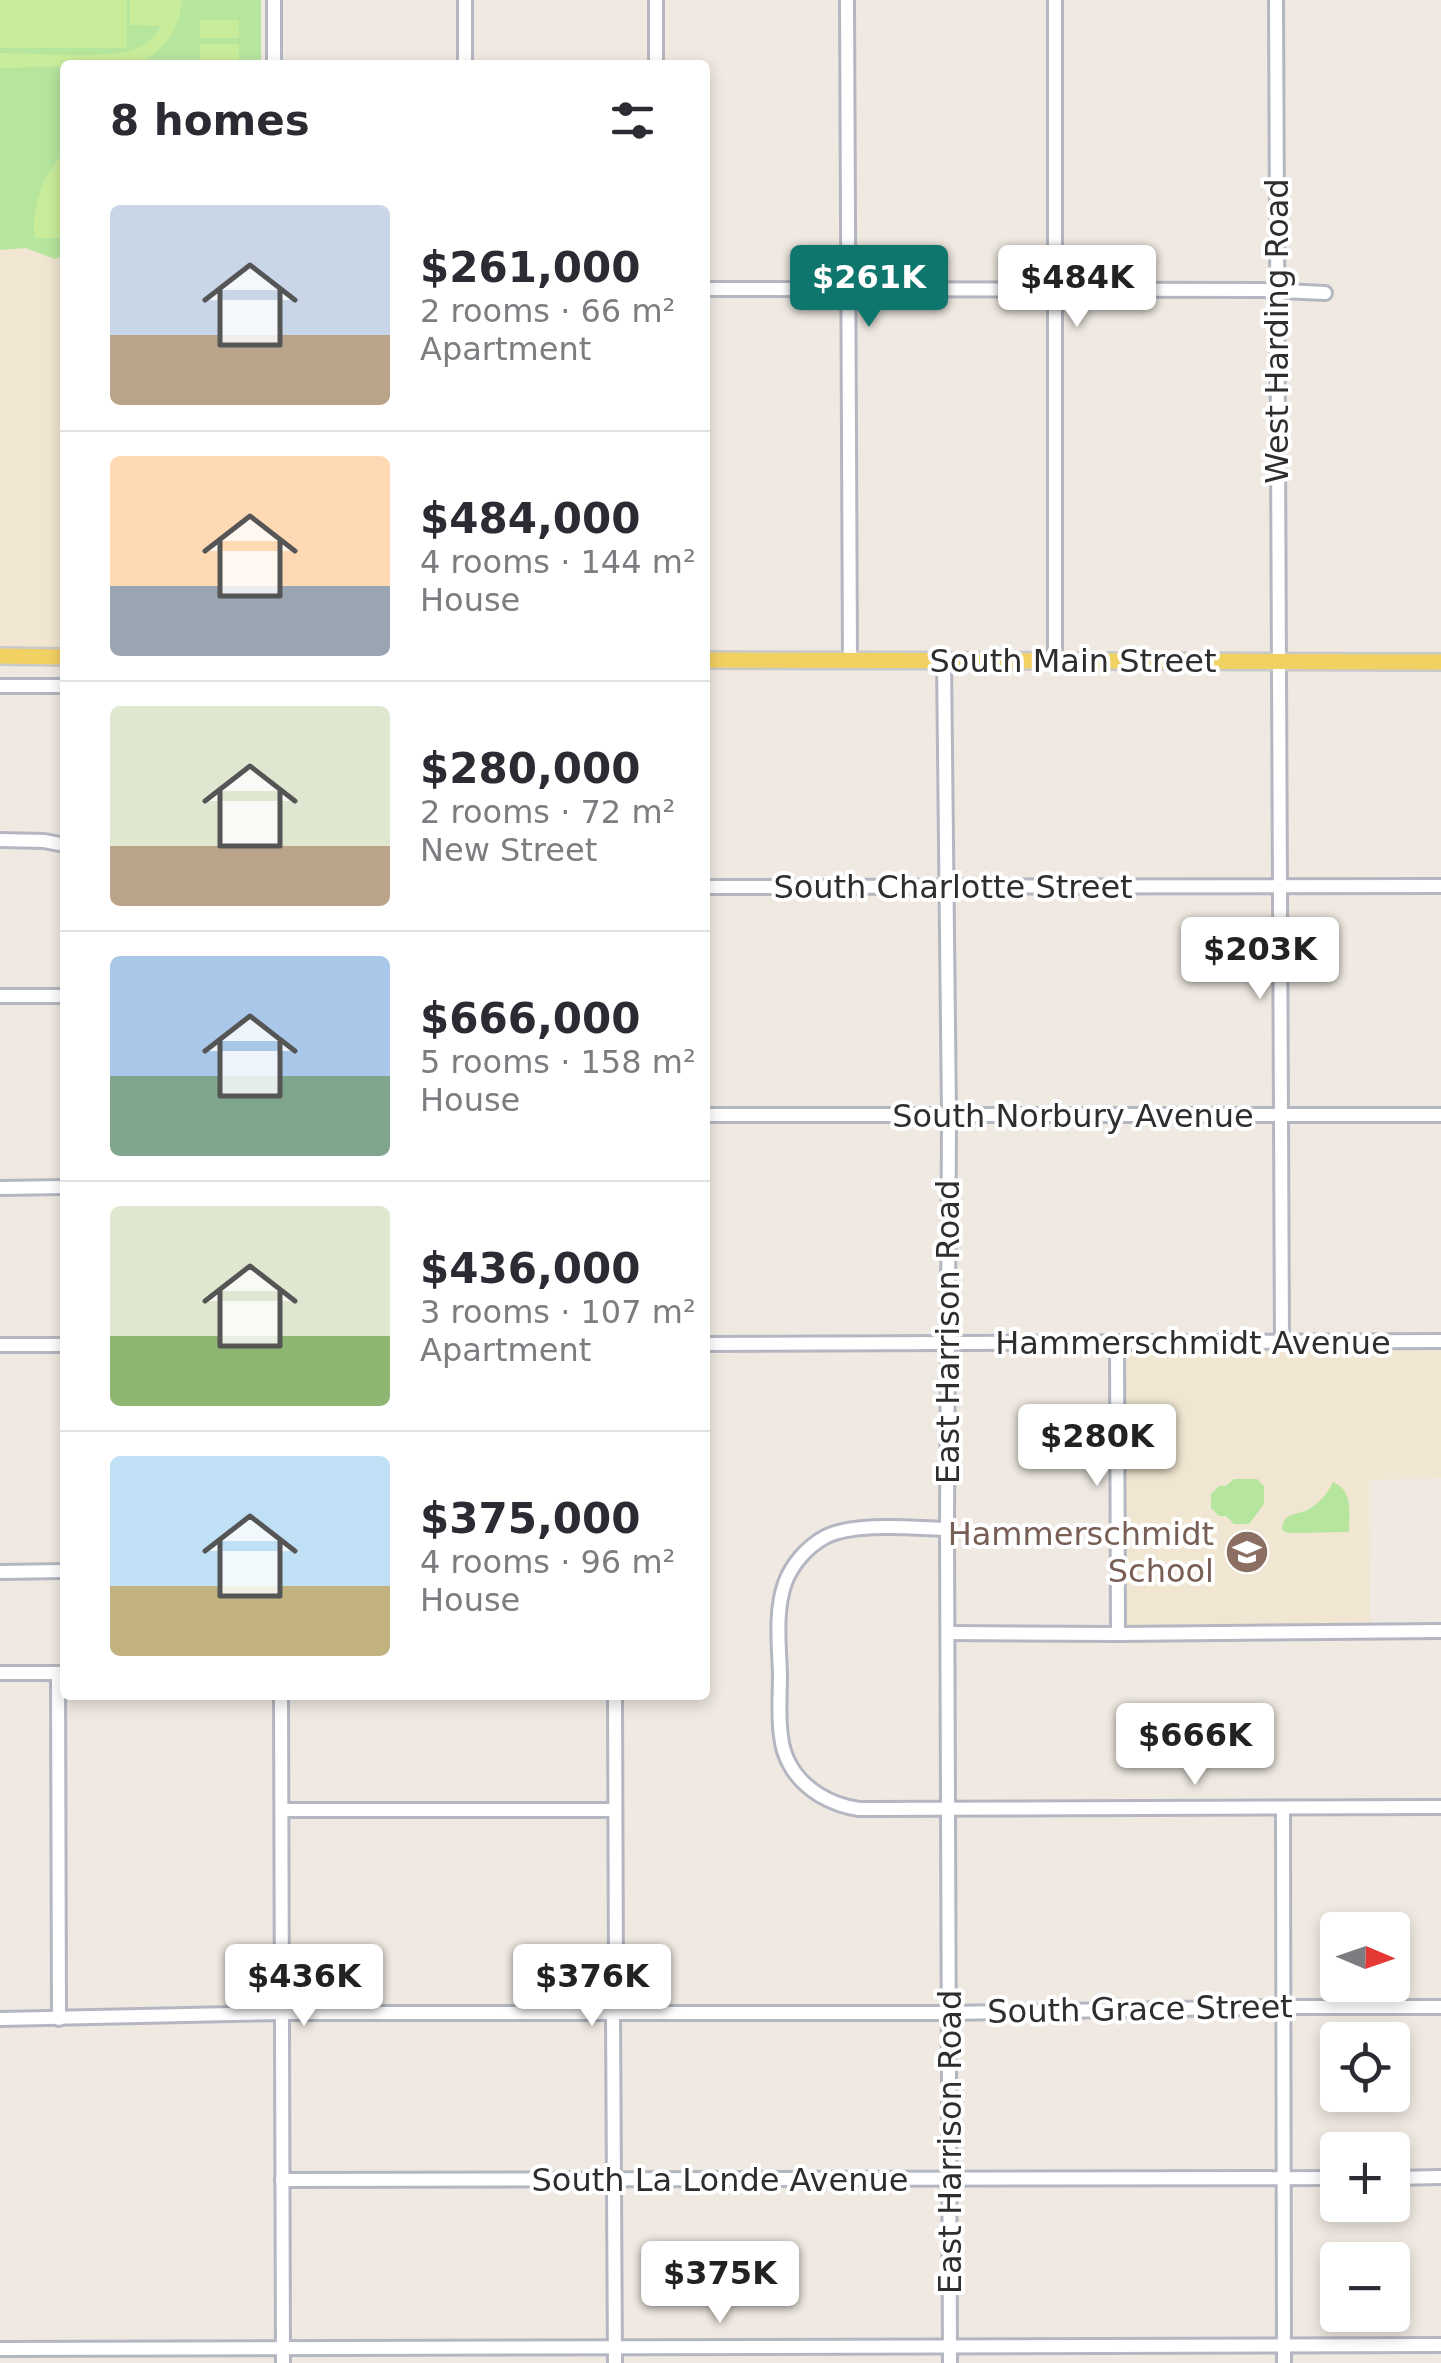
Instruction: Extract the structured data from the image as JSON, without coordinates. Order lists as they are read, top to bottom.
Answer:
{
  "streets": {
    "main road": ["South Main Street"],
    "street": [
      "West Harding Road",
      "South Charlotte Street",
      "South Norbury Avenue",
      "East Harrison Road",
      "Hammerschmidt Avenue",
      "South Grace Street",
      "South La Londe Avenue"
    ]
  },
  "crossings": [
    ["West Harding Road", "South Main Street"],
    ["West Harding Road", "South Charlotte Street"],
    ["West Harding Road", "South Norbury Avenue"],
    ["West Harding Road", "Hammerschmidt Avenue"],
    ["South Main Street", "East Harrison Road"],
    ["South Charlotte Street", "East Harrison Road"],
    ["South Norbury Avenue", "East Harrison Road"],
    ["East Harrison Road", "Hammerschmidt Avenue"],
    ["East Harrison Road", "South Grace Street"],
    ["East Harrison Road", "South La Londe Avenue"]
  ],
  "places": {
    "school or university": ["Hammerschmidt School"]
  },
  "north": "right",
  "page": {
    "heading": "8 homes",
    "list": [
      {
        "name": "$261,000",
        "note": "2 rooms · 66 m² · Apartment"
      },
      {
        "name": "$484,000",
        "note": "4 rooms · 144 m² · House"
      },
      {
        "name": "$280,000",
        "note": "2 rooms · 72 m² · New Street"
      },
      {
        "name": "$666,000",
        "note": "5 rooms · 158 m² · House"
      },
      {
        "name": "$436,000",
        "note": "3 rooms · 107 m² · Apartment"
      },
      {
        "name": "$375,000",
        "note": "4 rooms · 96 m² · House"
      }
    ],
    "price": [
      "$261K",
      "$484K",
      "$203K",
      "$280K",
      "$666K",
      "$436K",
      "$376K",
      "$375K"
    ],
    "map_buttons": ["+", "−"]
  }
}
